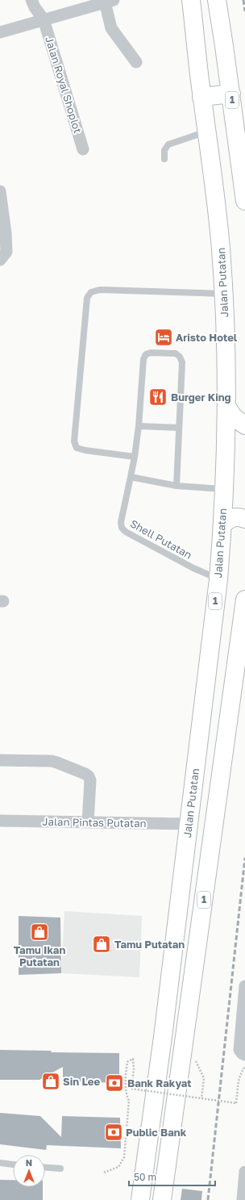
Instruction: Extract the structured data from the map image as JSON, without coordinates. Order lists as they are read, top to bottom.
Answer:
{
  "streets": {
    "highway": ["1", "Jalan Putatan"],
    "street": ["Jalan Royal Shoplot", "Jalan Pintas Putatan"],
    "lane": ["Shell Putatan"]
  },
  "crossings": [
    ["Jalan Putatan", "Shell Putatan"],
    ["Jalan Putatan", "Jalan Pintas Putatan"]
  ],
  "places": {
    "hotel": ["Aristo Hotel"],
    "restaurant": ["Burger King"],
    "shop": ["Tamu Ikan Putatan", "Tamu Putatan", "Sin Lee"],
    "bank": ["Bank Rakyat", "Public Bank"]
  },
  "scale_bar": "50 m",
  "north": "top"
}
